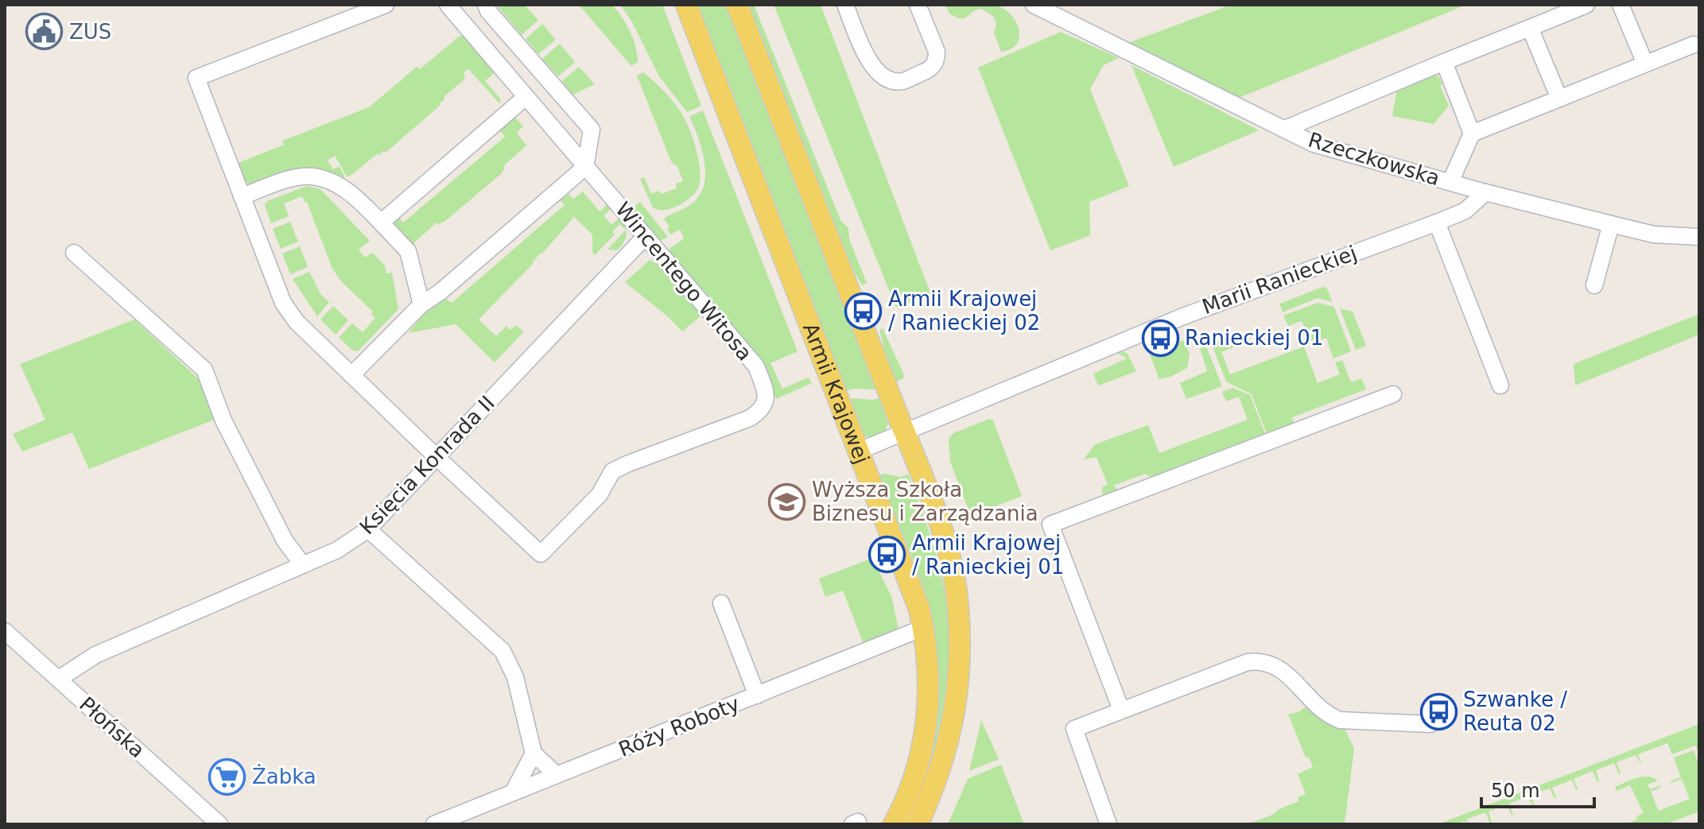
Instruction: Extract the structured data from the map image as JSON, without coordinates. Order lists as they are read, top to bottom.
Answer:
{
  "streets": {
    "main road": ["Armii Krajowej"],
    "street": [
      "Rzeczkowska",
      "Marii Ranieckiej",
      "Wincentego Witosa",
      "Księcia Konrada II",
      "Róży Roboty",
      "Płońska"
    ]
  },
  "crossings": [
    ["Rzeczkowska", "Marii Ranieckiej"],
    ["Marii Ranieckiej", "Armii Krajowej"],
    ["Wincentego Witosa", "Księcia Konrada II"],
    ["Armii Krajowej", "Róży Roboty"],
    ["Księcia Konrada II", "Płońska"]
  ],
  "places": {
    "public building": ["ZUS"],
    "bus stop": [
      "Armii Krajowej / Ranieckiej 02",
      "Ranieckiej 01",
      "Armii Krajowej / Ranieckiej 01",
      "Szwanke / Reuta 02"
    ],
    "school or university": ["Wyższa Szkoła Biznesu i Zarządzania"],
    "supermarket": ["Żabka"]
  },
  "scale_bar": "50 m"
}
